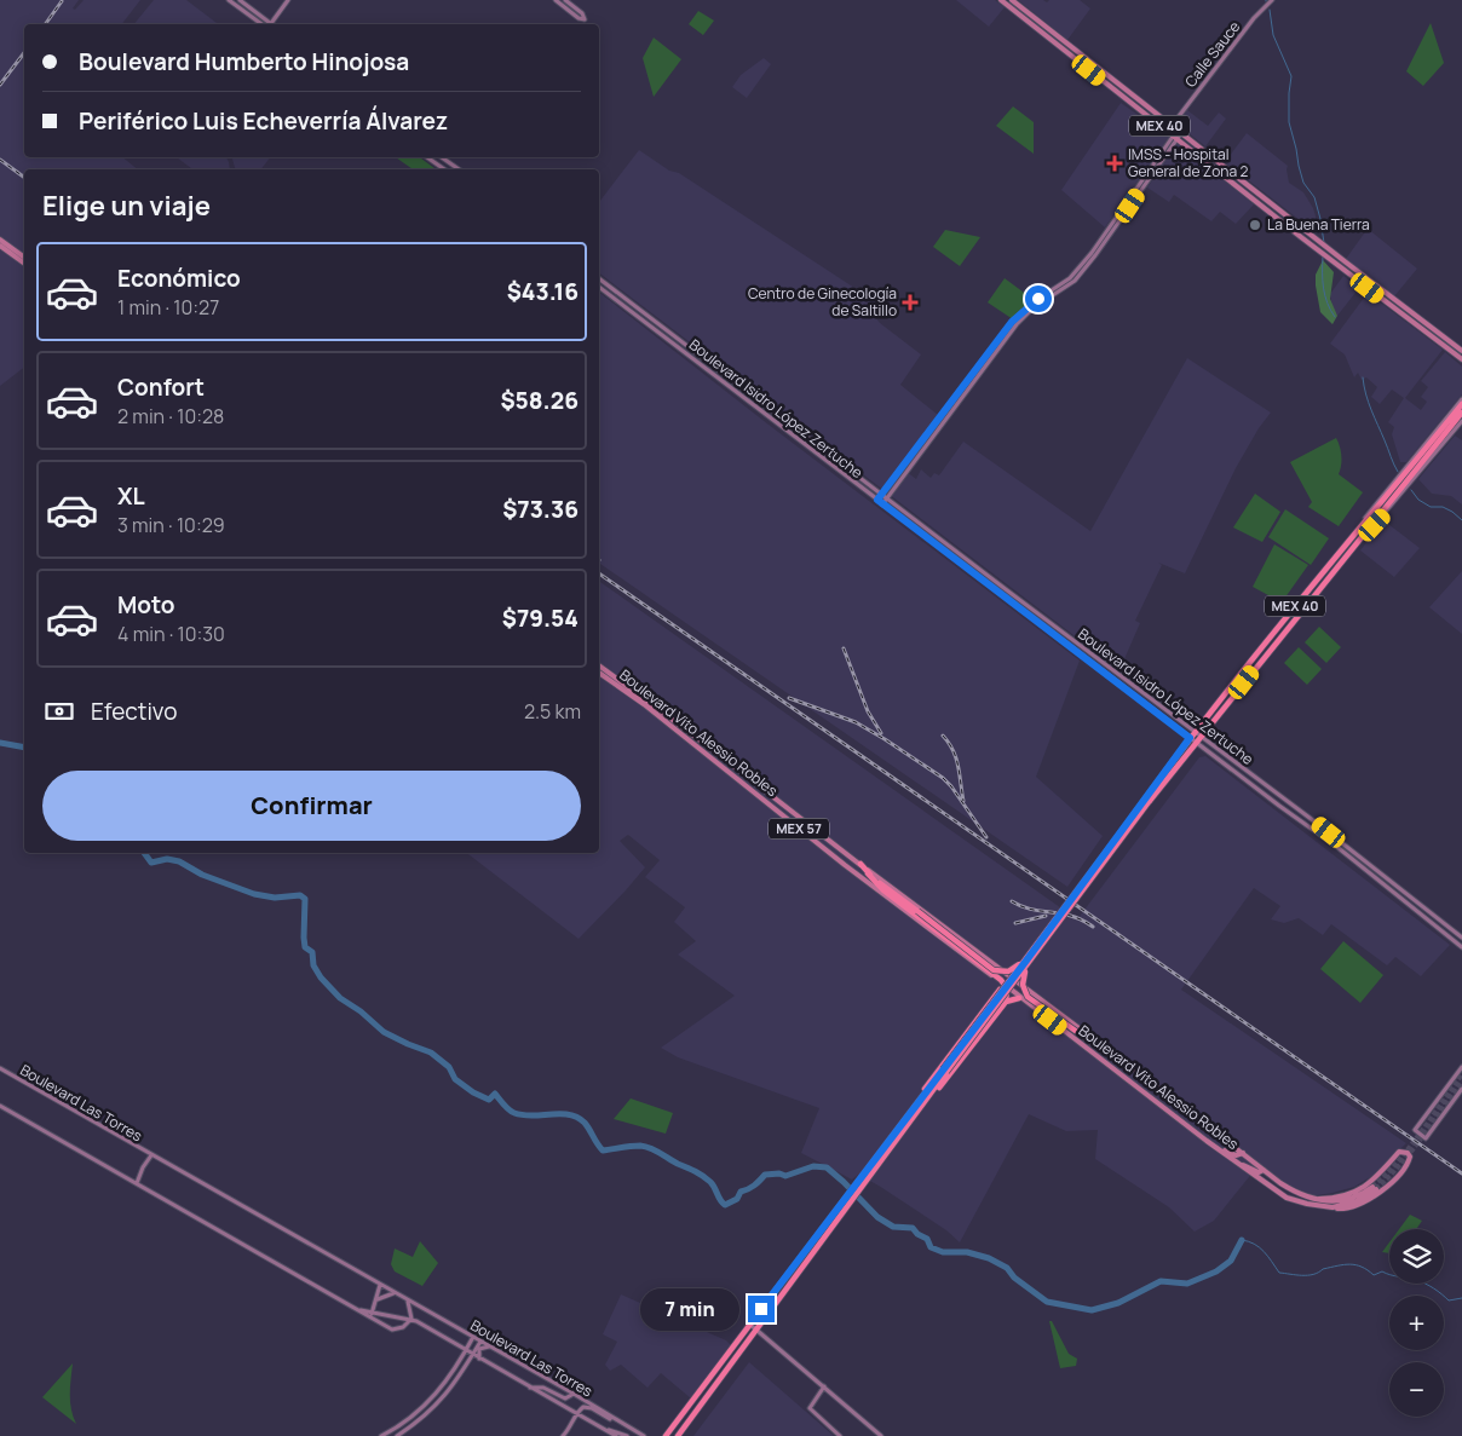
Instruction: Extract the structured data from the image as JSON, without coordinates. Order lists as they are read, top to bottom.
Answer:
{
  "streets": {
    "highway": ["MEX 40"],
    "main road": [
      "Calle Sauce",
      "Boulevard Isidro López Zertuche",
      "Boulevard Vito Alessio Robles",
      "MEX 57",
      "Boulevard Las Torres"
    ]
  },
  "crossings": [
    ["Calle Sauce", "MEX 40"],
    ["MEX 40", "Boulevard Isidro López Zertuche"]
  ],
  "places": {
    "health": ["IMSS - Hospital General de Zona 2", "Centro de Ginecología de Saltillo"],
    "other": ["La Buena Tierra"]
  },
  "page": {
    "banner": ["Boulevard Humberto Hinojosa", "Periférico Luis Echeverría Álvarez"],
    "heading": "Elige un viaje",
    "list": [
      {
        "name": "Económico",
        "note": "1 min · 10:27",
        "value": "$43.16"
      },
      {
        "name": "Confort",
        "note": "2 min · 10:28",
        "value": "$58.26"
      },
      {
        "name": "XL",
        "note": "3 min · 10:29",
        "value": "$73.36"
      },
      {
        "name": "Moto",
        "note": "4 min · 10:30",
        "value": "$79.54"
      }
    ],
    "pay": ["Efectivo", "2.5 km"],
    "buttons": "Confirmar",
    "map_buttons": ["+", "−"],
    "bubble": "7 min"
  }
}
